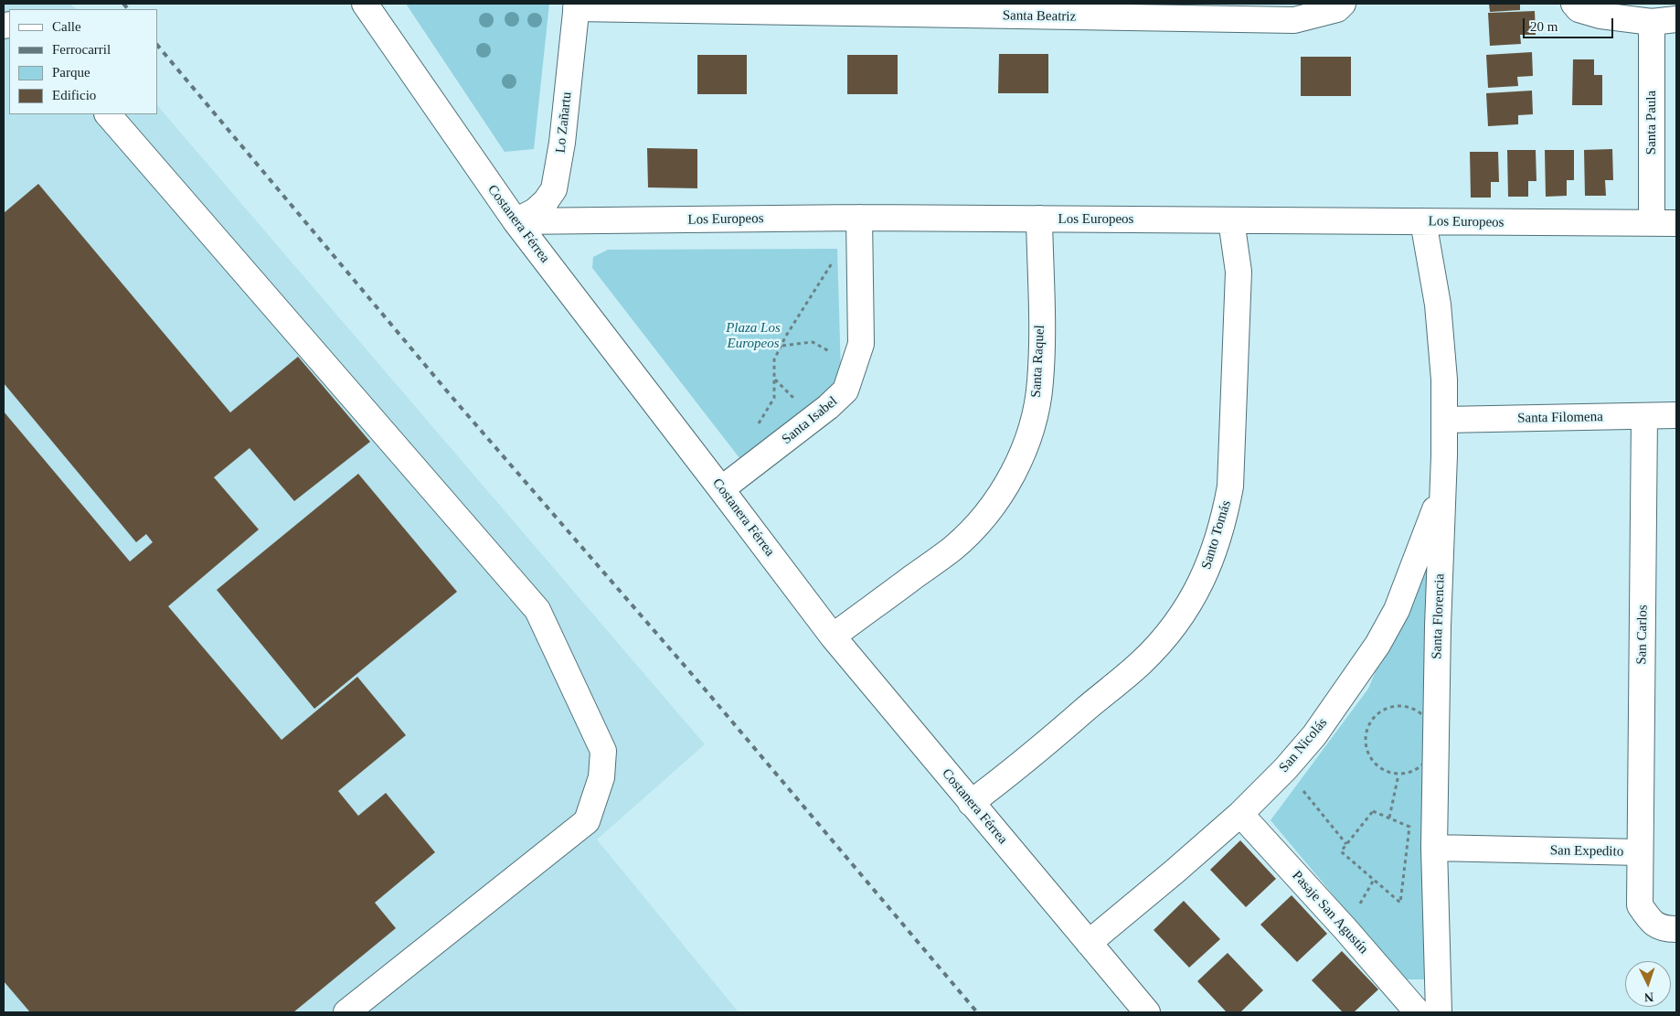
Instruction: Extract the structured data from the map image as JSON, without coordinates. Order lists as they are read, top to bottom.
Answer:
{
  "streets": {
    "street": [
      "Santa Beatriz",
      "Lo Zañartu",
      "Santa Paula",
      "Los Europeos",
      "Costanera Férrea",
      "Santa Raquel",
      "Santa Filomena",
      "Santa Isabel",
      "Santo Tomás",
      "Santa Florencia",
      "San Carlos",
      "San Nicolás",
      "San Expedito",
      "Pasaje San Agustín"
    ]
  },
  "crossings": [
    ["Santa Beatriz", "Lo Zañartu"],
    ["Lo Zañartu", "Los Europeos"],
    ["Lo Zañartu", "Costanera Férrea"],
    ["Santa Paula", "Los Europeos"],
    ["Los Europeos", "Costanera Férrea"],
    ["Los Europeos", "Santa Raquel"],
    ["Los Europeos", "Santa Isabel"],
    ["Los Europeos", "Santo Tomás"],
    ["Los Europeos", "Santa Florencia"],
    ["Costanera Férrea", "Santa Raquel"],
    ["Costanera Férrea", "Santa Isabel"],
    ["Costanera Férrea", "Santo Tomás"],
    ["Costanera Férrea", "San Nicolás"],
    ["Santa Filomena", "Santa Florencia"],
    ["Santa Filomena", "San Carlos"],
    ["Santa Florencia", "San Nicolás"],
    ["Santa Florencia", "San Expedito"],
    ["San Carlos", "San Expedito"],
    ["San Nicolás", "Pasaje San Agustín"]
  ],
  "parks": ["Plaza Los Europeos"],
  "legend": [
    "Calle",
    "Ferrocarril",
    "Parque",
    "Edificio"
  ],
  "scale_bar": "20 m",
  "north": "bottom"
}
